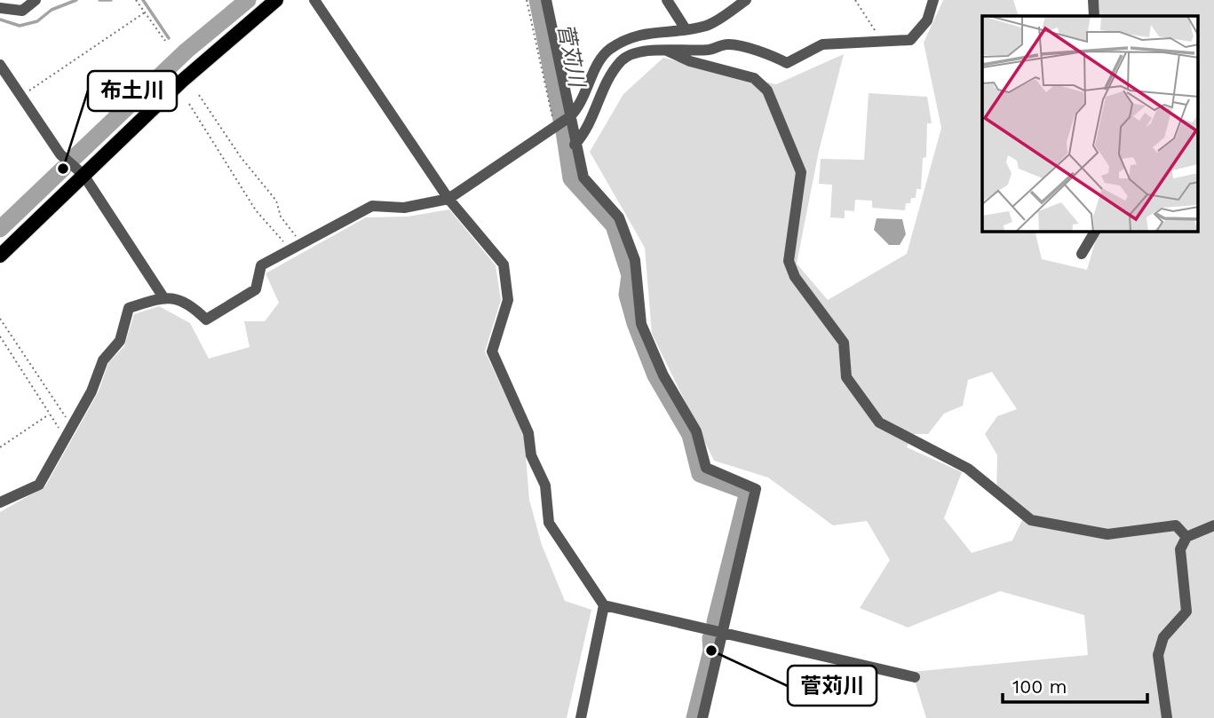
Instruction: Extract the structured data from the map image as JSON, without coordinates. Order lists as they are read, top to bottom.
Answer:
{
  "water": ["菅苅川"],
  "places": ["布土川", "菅苅川"],
  "scale_bar": "100 m"
}
